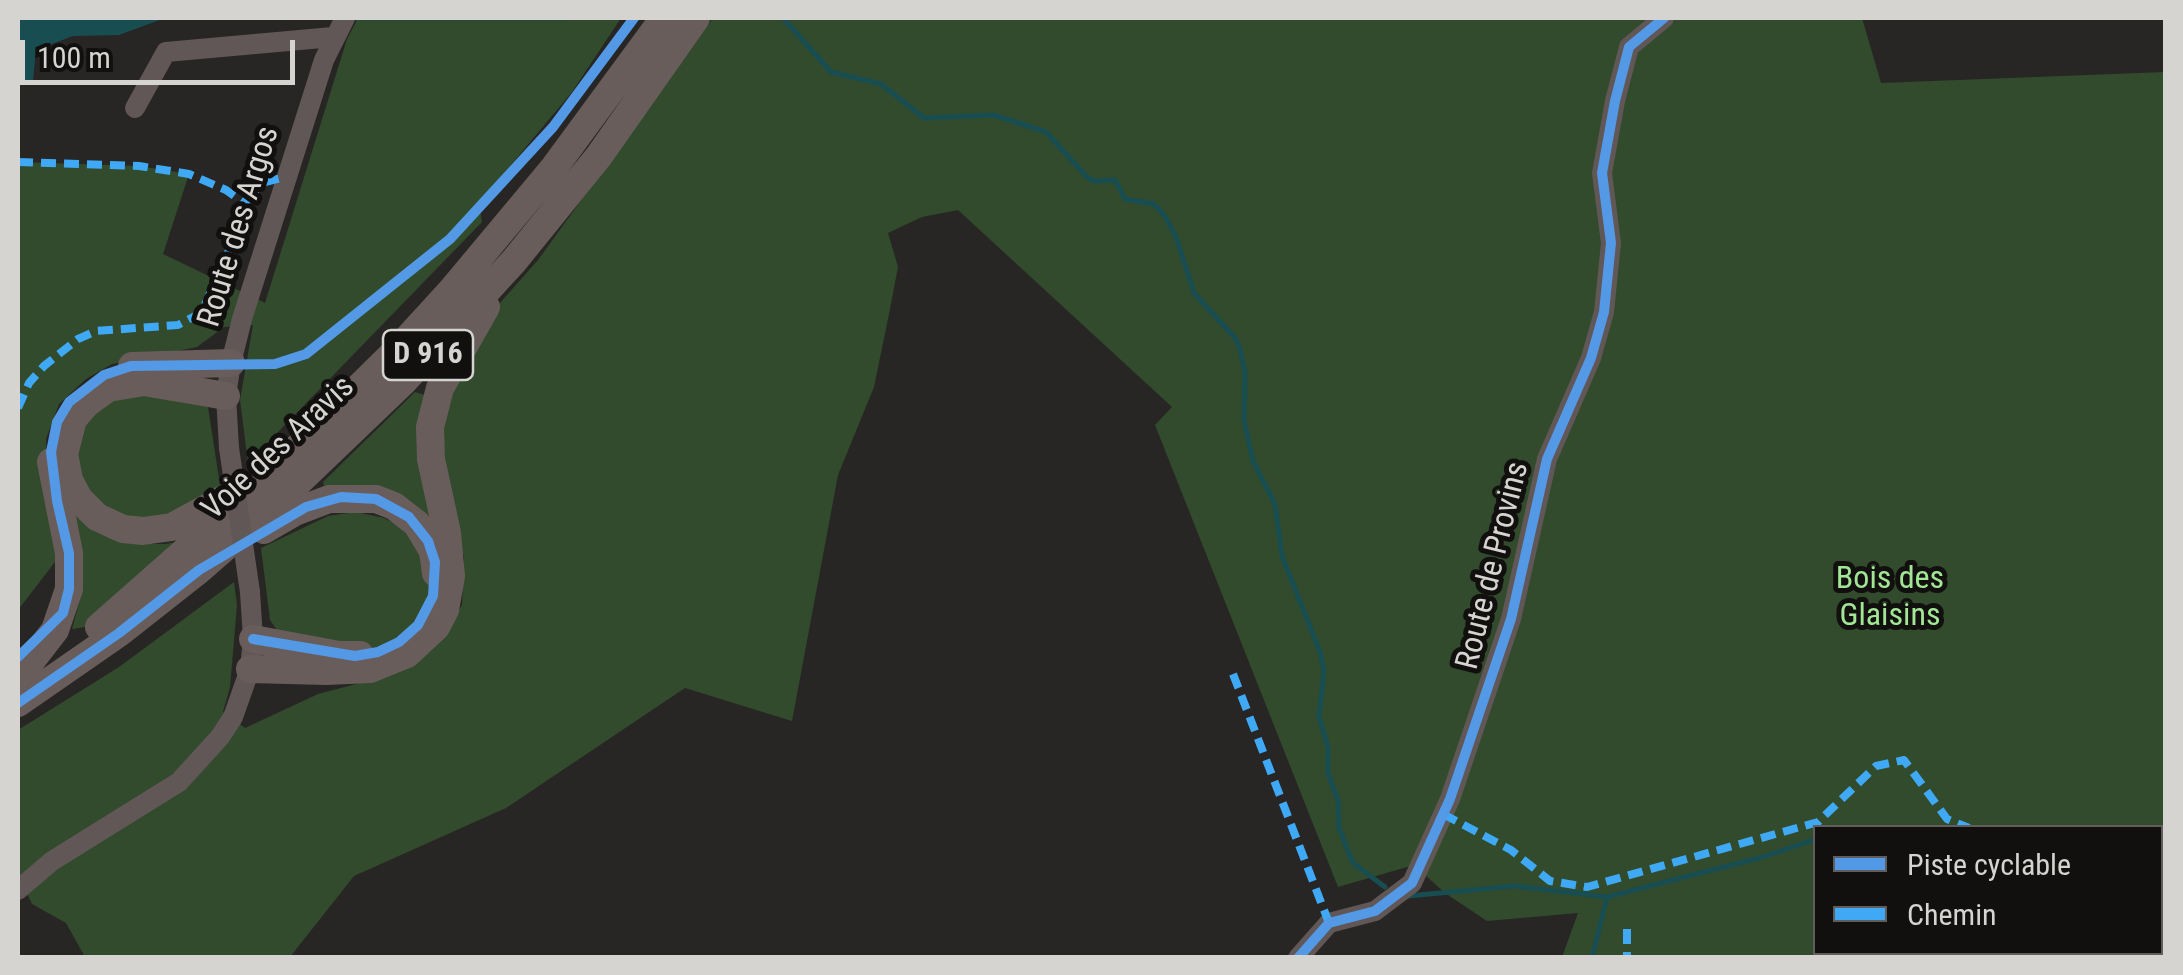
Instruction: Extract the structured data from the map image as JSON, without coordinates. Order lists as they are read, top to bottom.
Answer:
{
  "streets": {
    "highway": ["D 916", "Voie des Aravis"],
    "street": ["Route des Argos", "Route de Provins"]
  },
  "parks": ["Bois des Glaisins"],
  "legend": ["Piste cyclable", "Chemin"],
  "scale_bar": "100 m"
}
